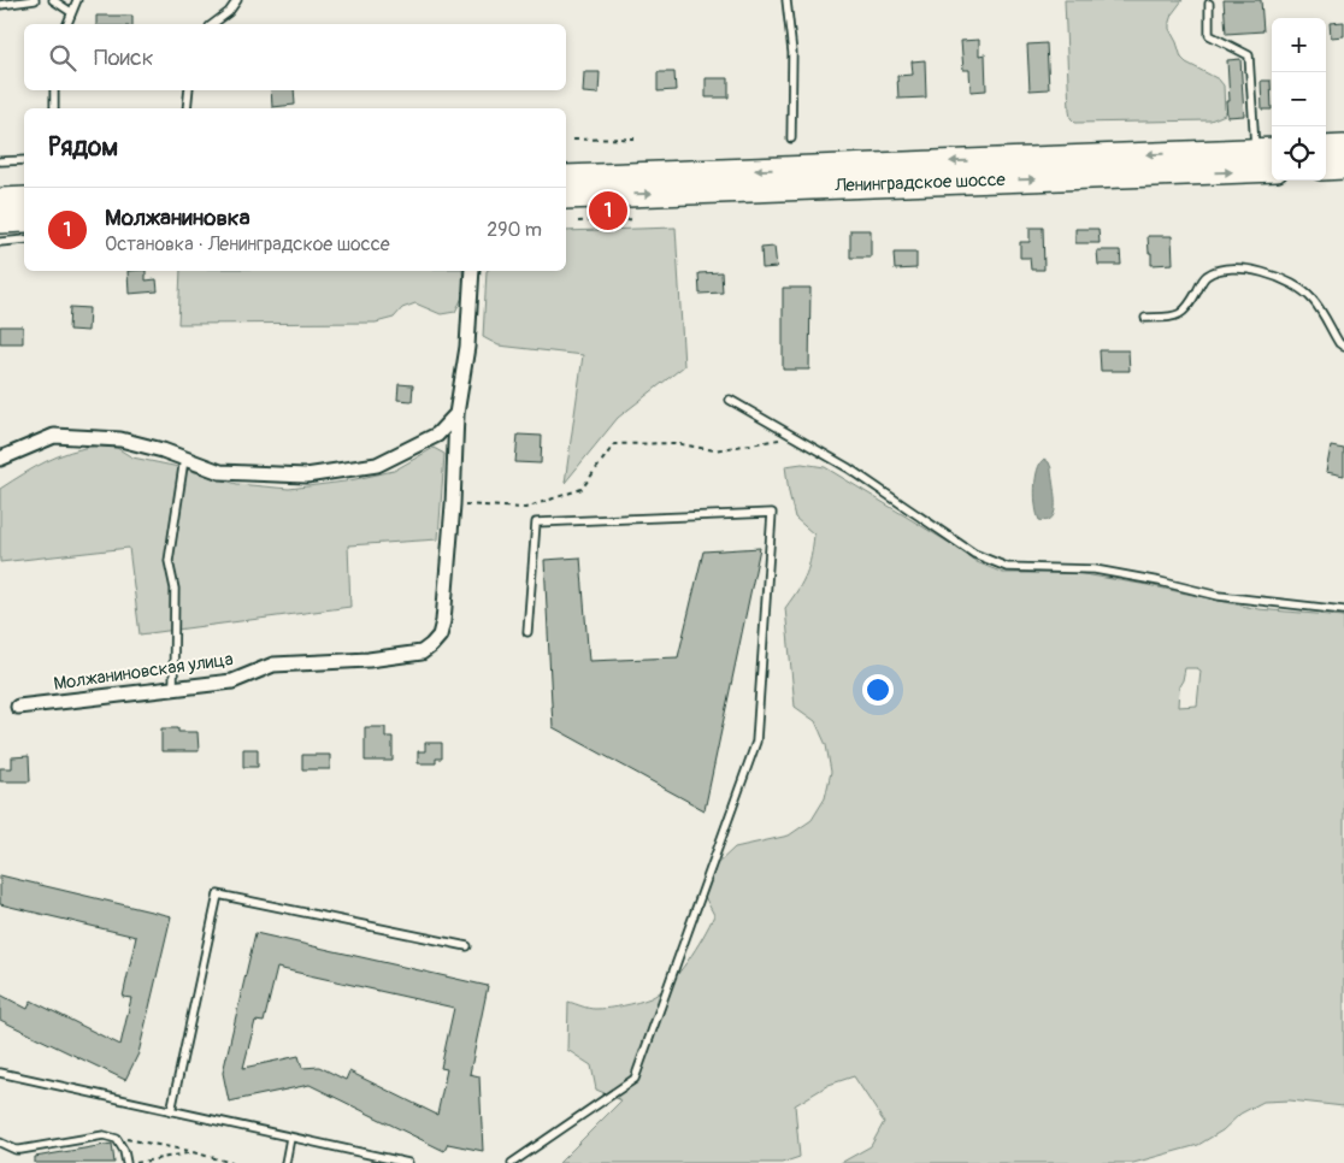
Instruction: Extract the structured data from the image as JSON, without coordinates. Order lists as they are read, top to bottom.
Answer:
{
  "streets": {
    "highway": ["Ленинградское шоссе"],
    "street": ["Молжаниновская улица"]
  },
  "page": {
    "map_buttons": ["+", "−"],
    "search": "Поиск",
    "heading": "Рядом",
    "list": [
      {
        "mark": "1",
        "name": "Молжаниновка",
        "note": "Остановка · Ленинградское шоссе",
        "value": "290 m"
      }
    ],
    "pins": "1"
  }
}
